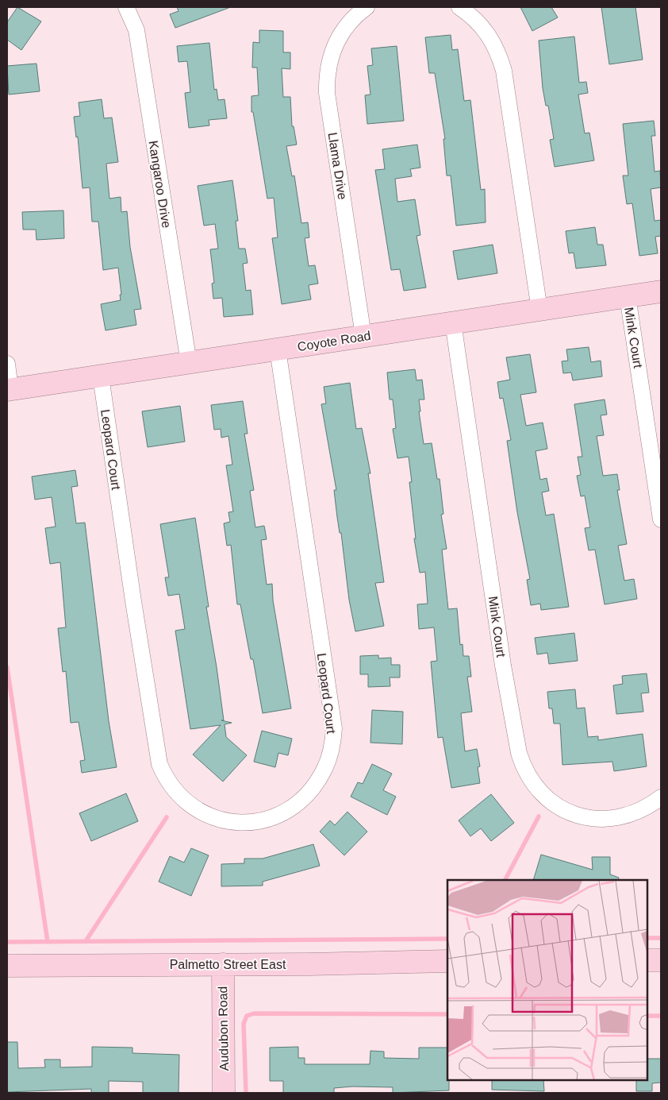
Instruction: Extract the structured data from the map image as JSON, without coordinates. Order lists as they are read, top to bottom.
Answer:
{
  "streets": {
    "street": [
      "Llama Drive",
      "Kangaroo Drive",
      "Mink Court",
      "Coyote Road",
      "Leopard Court",
      "Palmetto Street East",
      "Audubon Road"
    ]
  },
  "crossings": [
    ["Llama Drive", "Coyote Road"],
    ["Kangaroo Drive", "Coyote Road"],
    ["Mink Court", "Coyote Road"],
    ["Coyote Road", "Leopard Court"],
    ["Palmetto Street East", "Audubon Road"]
  ]
}
